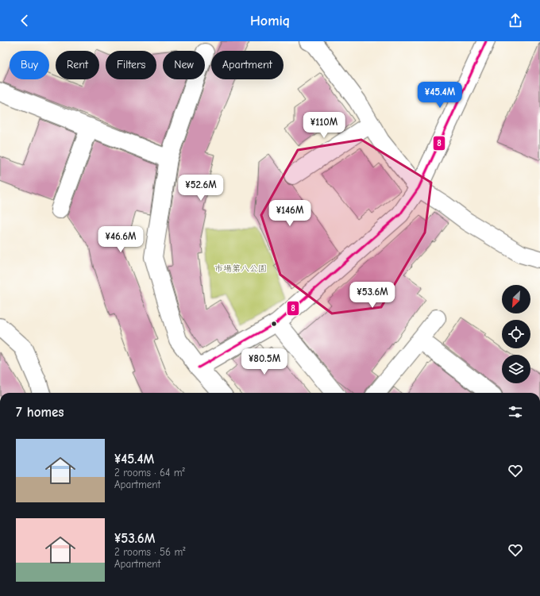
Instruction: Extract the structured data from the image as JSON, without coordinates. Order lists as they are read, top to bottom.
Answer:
{
  "parks": ["市場第八公園"],
  "lines": ["transit line 8"],
  "north": "bottom left",
  "page": {
    "header": "Homiq",
    "chip": [
      "Buy",
      "Rent",
      "Filters",
      "New",
      "Apartment"
    ],
    "price": [
      "¥45.4M",
      "¥110M",
      "¥52.6M",
      "¥146M",
      "¥46.6M",
      "¥53.6M",
      "¥80.5M"
    ],
    "heading": "7 homes",
    "list": [
      {
        "name": "¥45.4M",
        "note": "2 rooms · 64 m² · Apartment"
      },
      {
        "name": "¥53.6M",
        "note": "2 rooms · 56 m² · Apartment"
      }
    ]
  }
}
